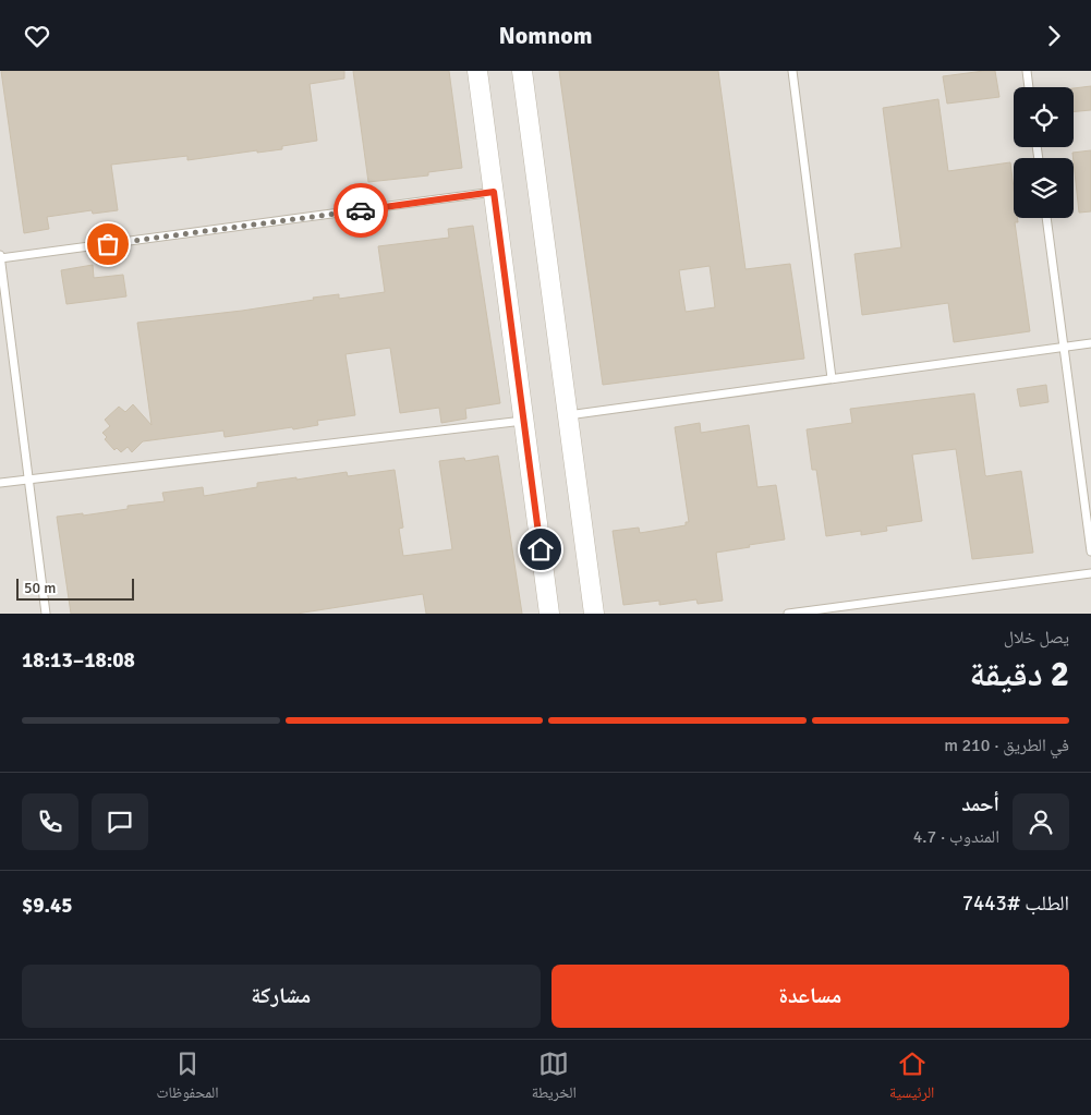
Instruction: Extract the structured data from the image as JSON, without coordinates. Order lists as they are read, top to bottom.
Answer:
{
  "scale_bar": "50 m",
  "page": {
    "header": "Nomnom",
    "scale": "50 m",
    "heading": ["2 دقيقة", "يصل خلال", "18:08–18:13"],
    "panel": [
      "أحمد",
      "المندوب · 4.7",
      "الطلب #7443",
      "$9.45"
    ],
    "bar": "في الطريق · 210 m",
    "buttons": ["مساعدة", "مشاركة"],
    "tabs": ["الرئيسية", "الخريطة", "المحفوظات"]
  }
}
